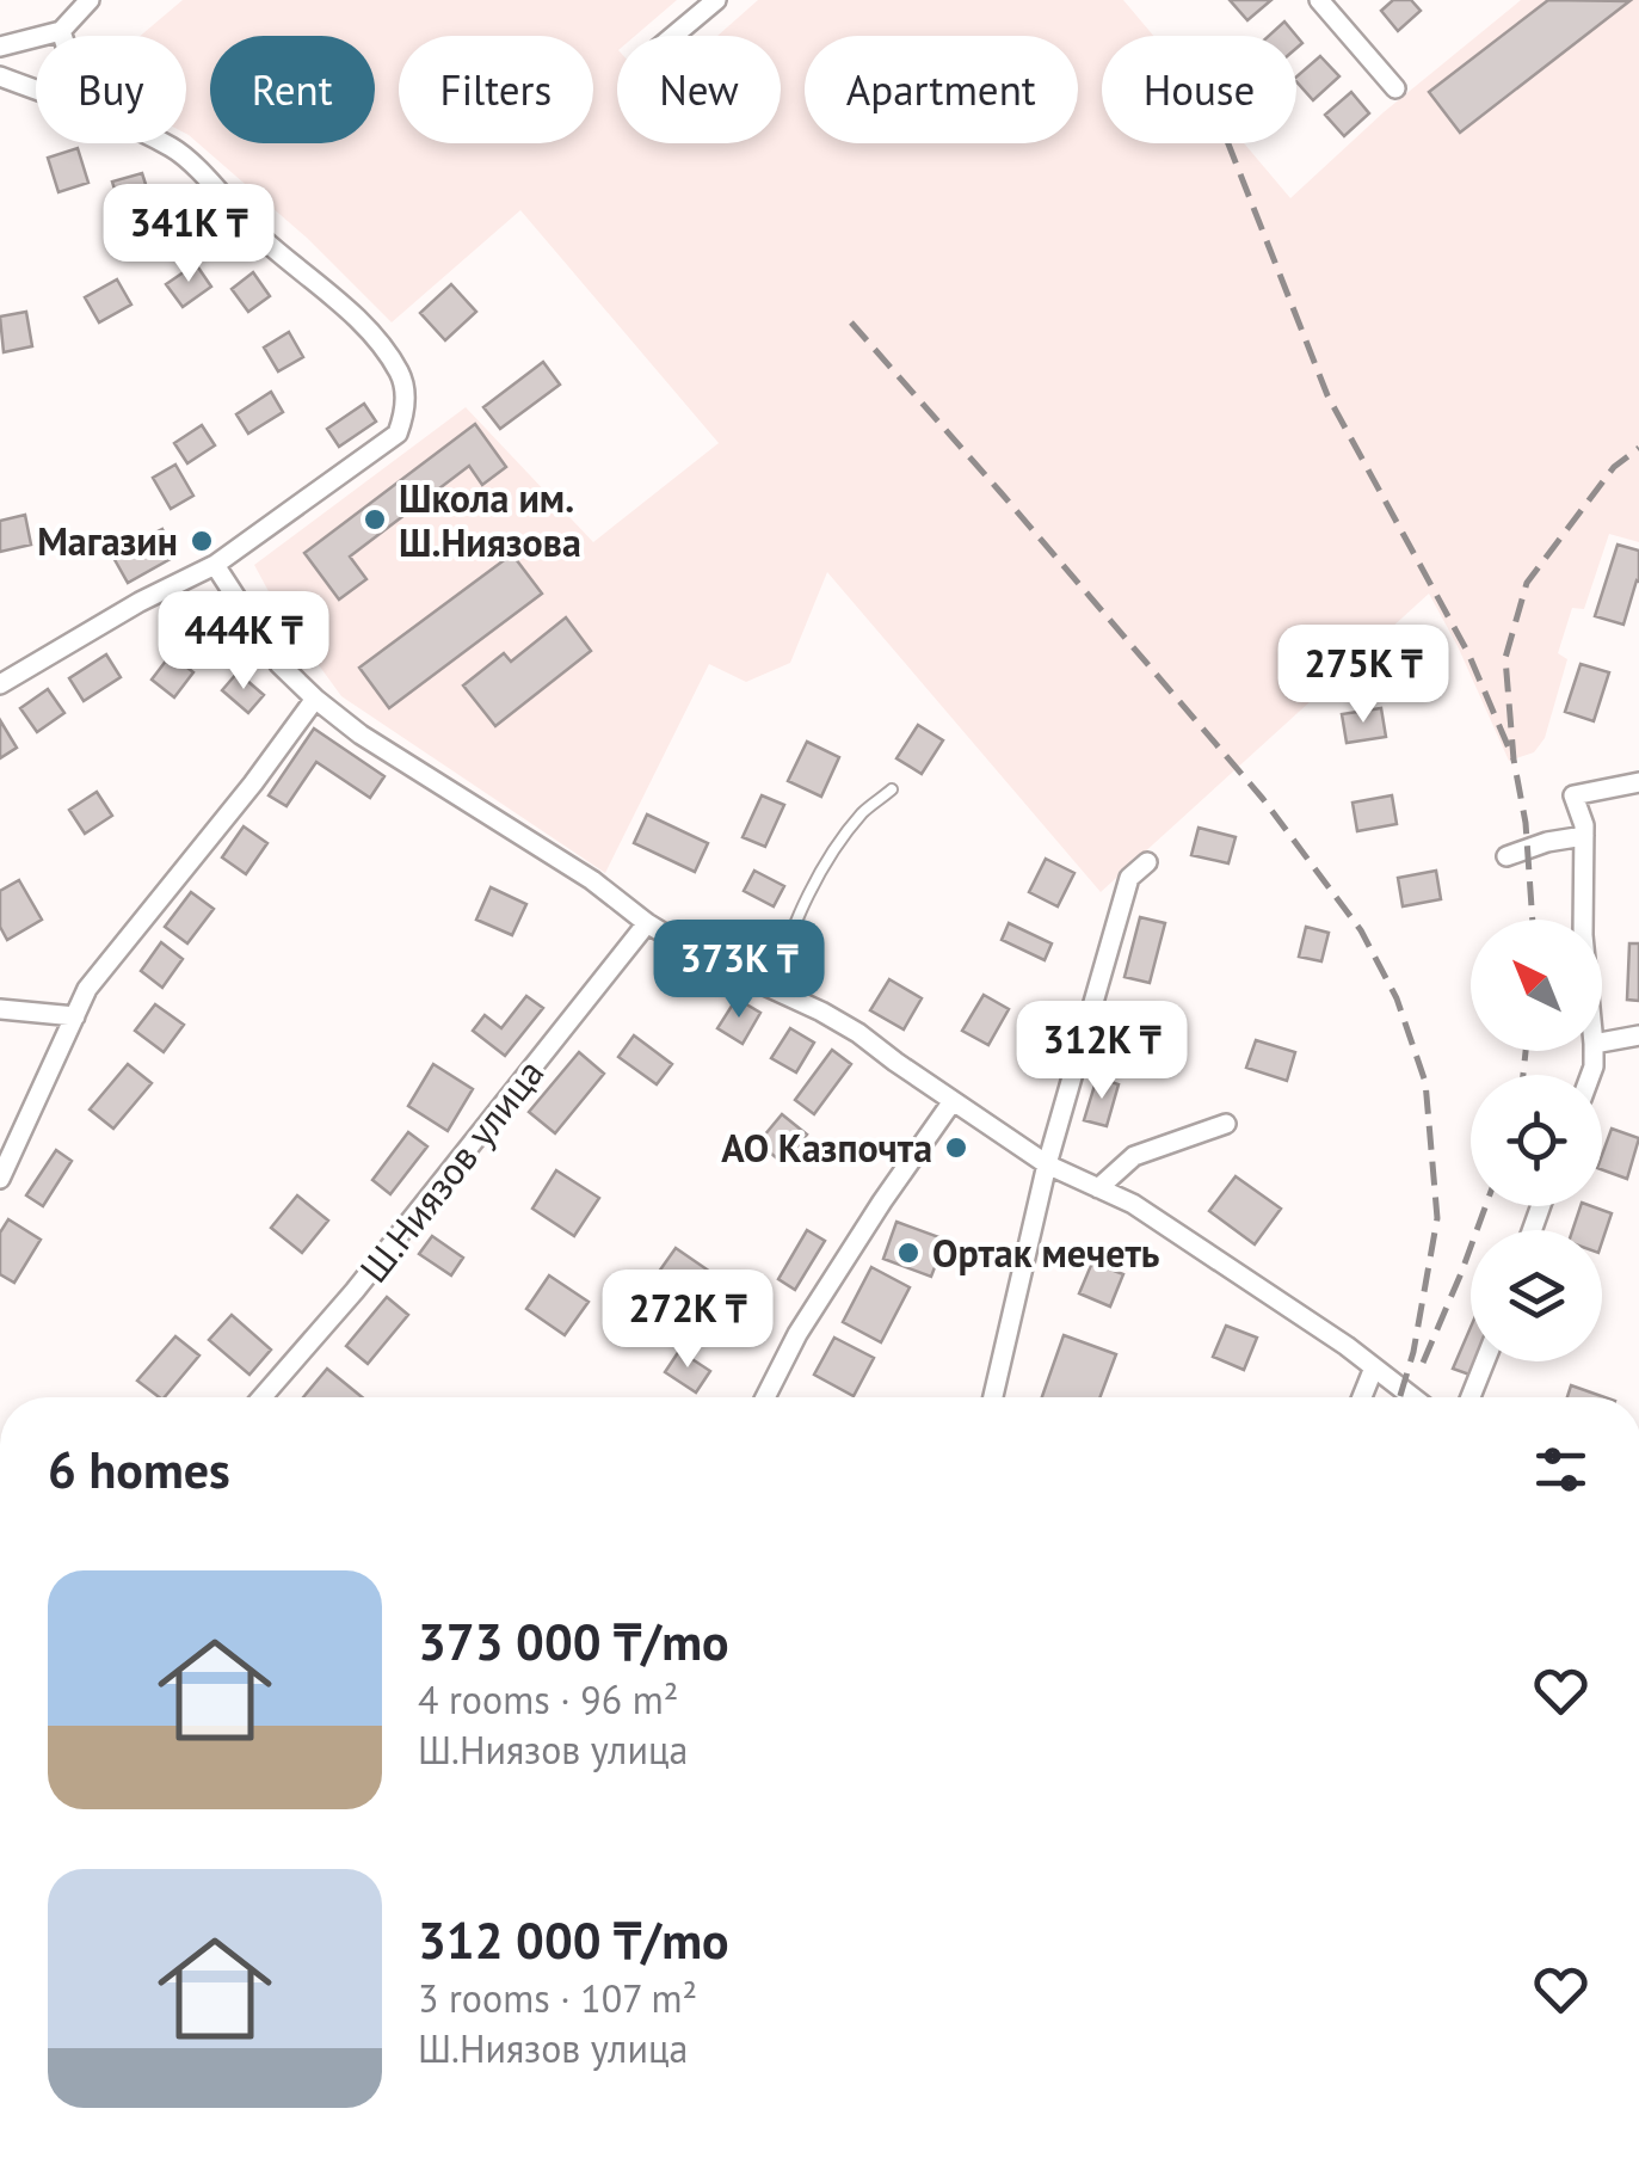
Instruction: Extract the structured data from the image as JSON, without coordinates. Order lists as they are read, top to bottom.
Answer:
{
  "streets": {
    "street": ["Ш.Ниязов улица"]
  },
  "places": [
    "Школа им. Ш.Ниязова",
    "Магазин",
    "АО Казпочта",
    "Ортак мечеть"
  ],
  "north": "top left",
  "page": {
    "chip": [
      "Buy",
      "Rent",
      "Filters",
      "New",
      "Apartment",
      "House"
    ],
    "price": [
      "341K ₸",
      "444K ₸",
      "275K ₸",
      "373K ₸",
      "312K ₸",
      "272K ₸"
    ],
    "heading": "6 homes",
    "list": [
      {
        "name": "373 000 ₸/mo",
        "note": "4 rooms · 96 m² · Ш.Ниязов улица"
      },
      {
        "name": "312 000 ₸/mo",
        "note": "3 rooms · 107 m² · Ш.Ниязов улица"
      }
    ]
  }
}
